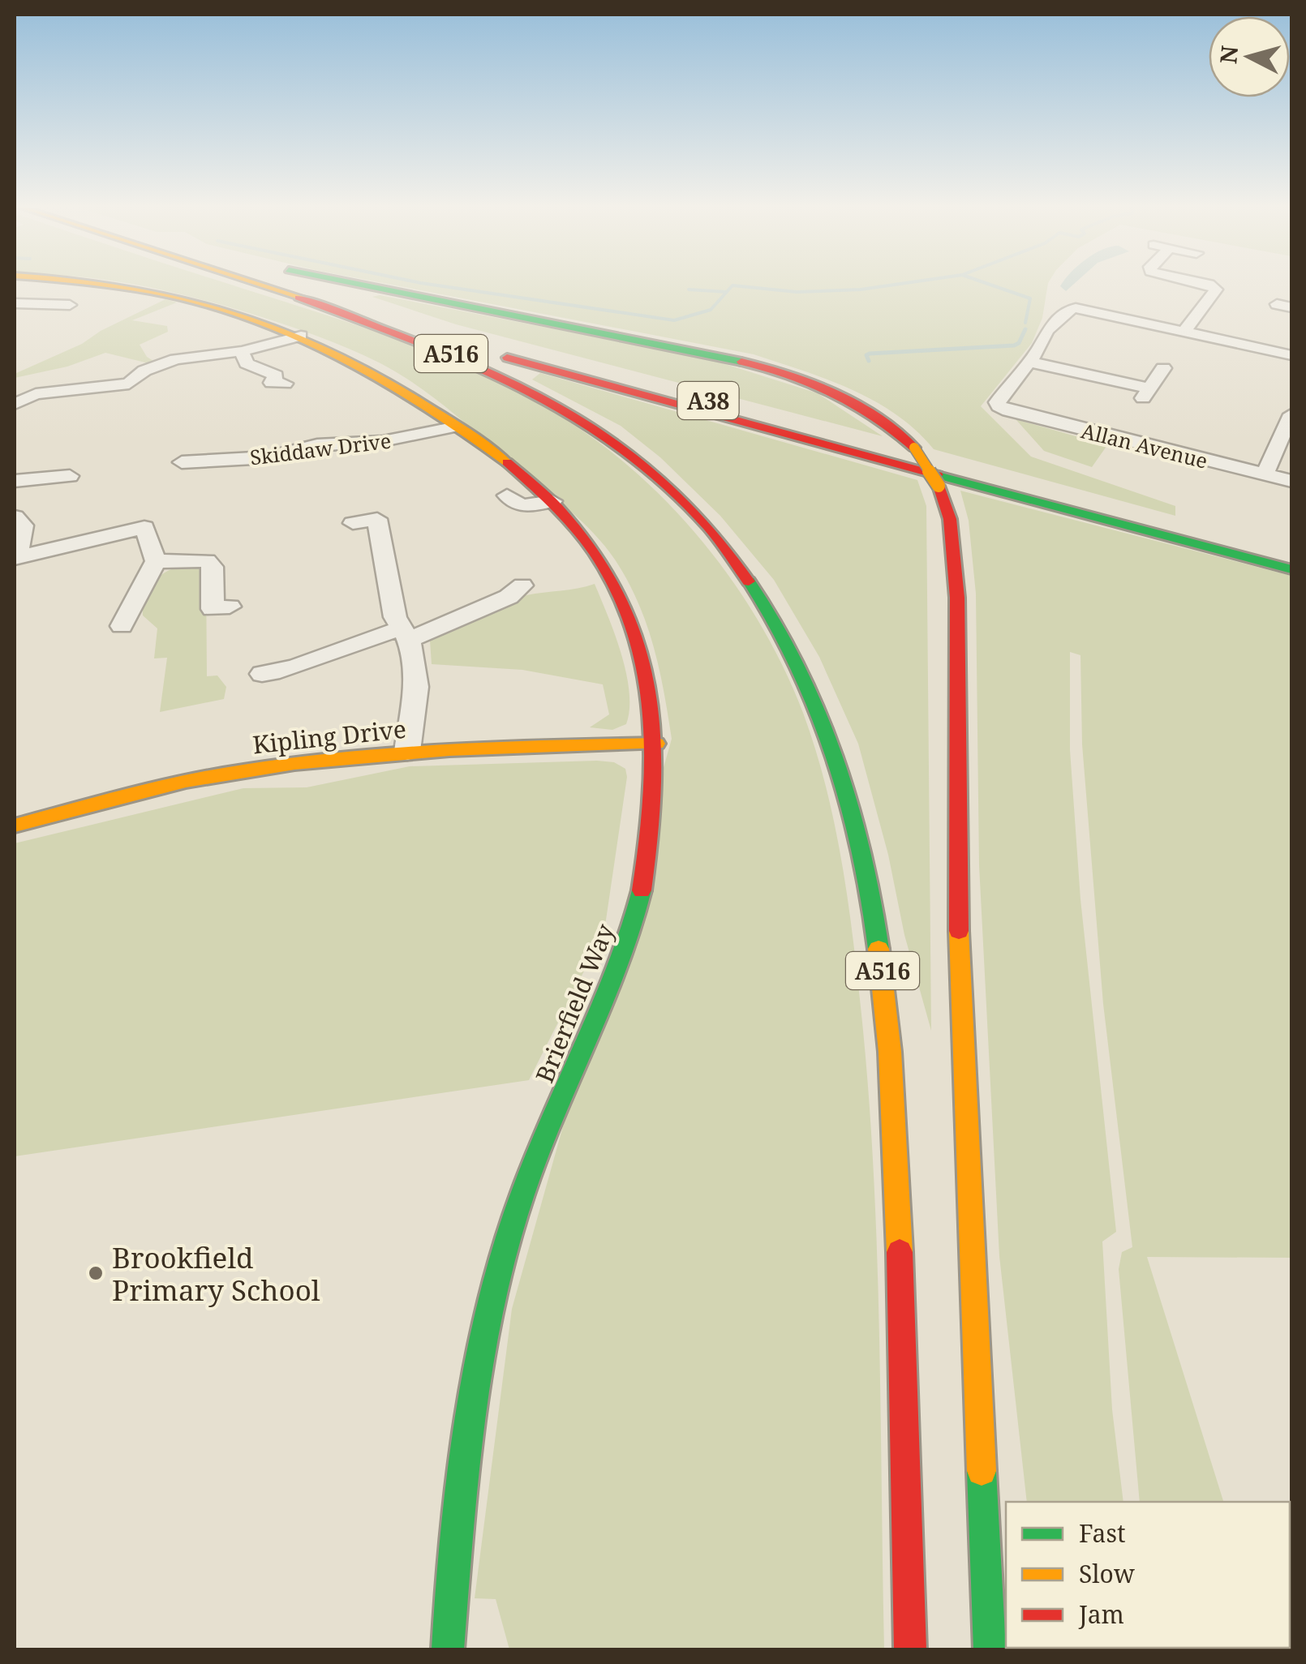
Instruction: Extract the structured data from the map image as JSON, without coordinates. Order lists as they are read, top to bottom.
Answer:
{
  "streets": {
    "main road": [
      "A516",
      "A38",
      "Kipling Drive",
      "Brierfield Way"
    ],
    "street": ["Allan Avenue", "Skiddaw Drive"]
  },
  "crossings": [
    ["A516", "A38"],
    ["Skiddaw Drive", "Brierfield Way"],
    ["Kipling Drive", "Brierfield Way"]
  ],
  "places": ["Brookfield Primary School"],
  "legend": ["Fast", "Slow", "Jam"],
  "north": "left"
}
